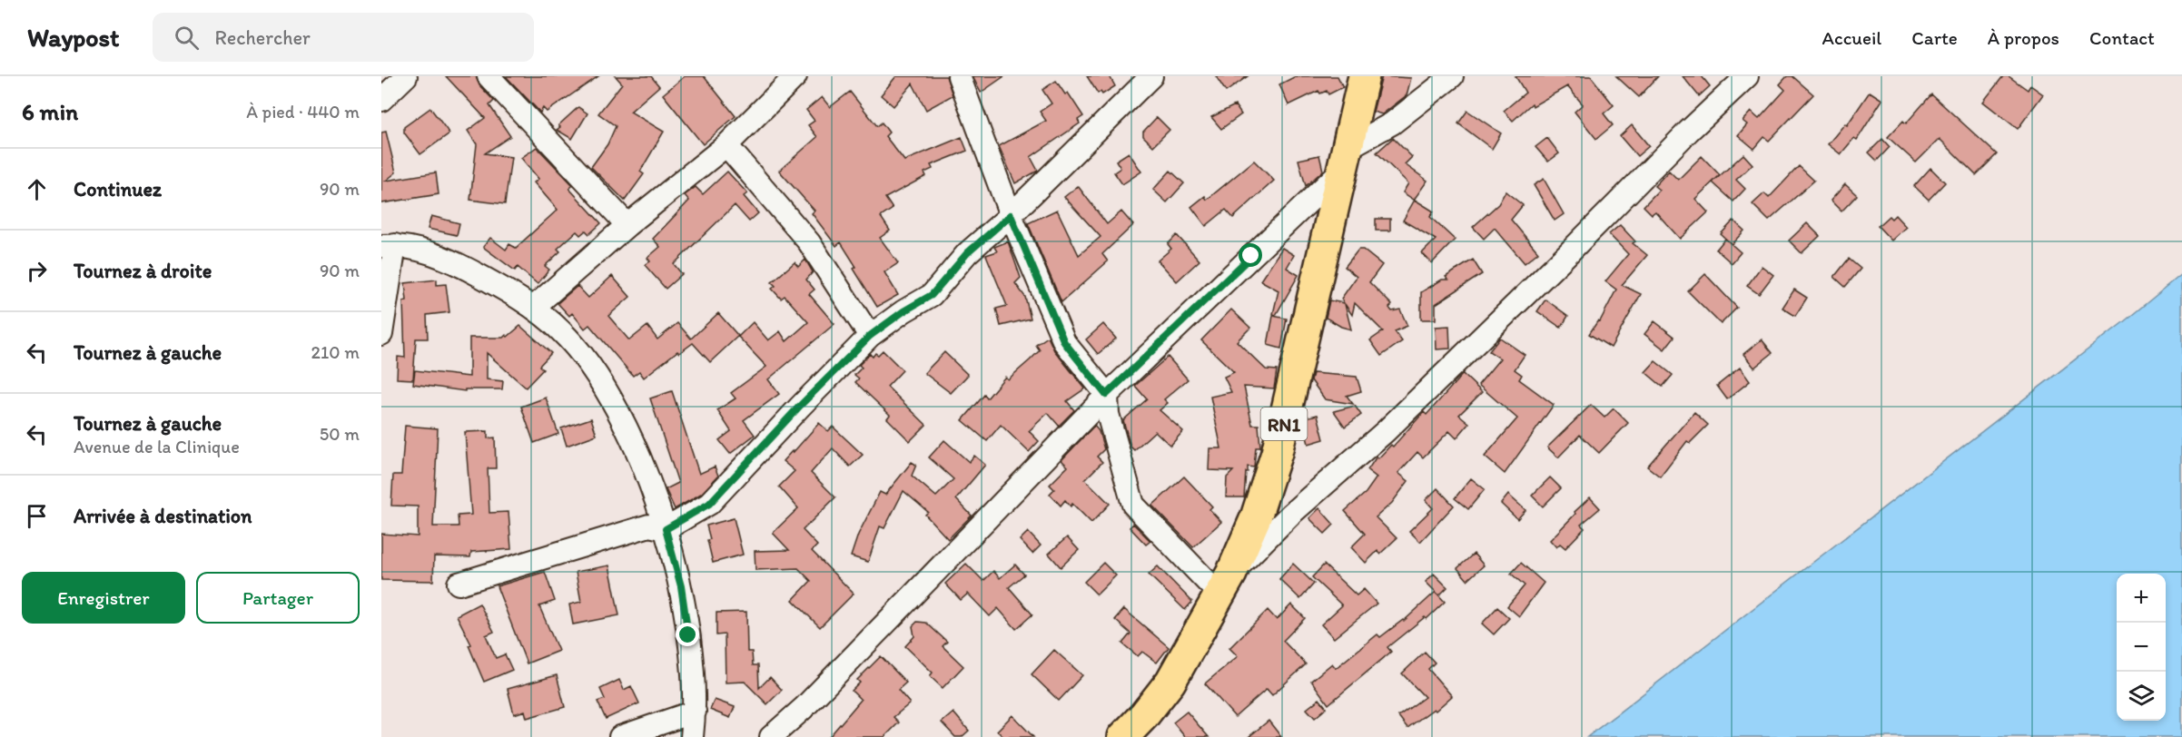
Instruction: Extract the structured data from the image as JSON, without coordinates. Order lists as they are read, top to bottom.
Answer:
{
  "streets": {
    "highway": ["RN1"]
  },
  "page": {
    "header": "Waypost",
    "search": "Rechercher",
    "nav": [
      "Accueil",
      "Carte",
      "À propos",
      "Contact"
    ],
    "heading": ["6 min", "À pied · 440 m"],
    "list": [
      ["Continuez", "90 m"],
      ["Tournez à droite", "90 m"],
      ["Tournez à gauche", "210 m"],
      ["Tournez à gauche", "Avenue de la Clinique", "50 m"],
      "Arrivée à destination"
    ],
    "buttons": ["Enregistrer", "Partager"],
    "map_buttons": ["+", "−"]
  }
}
